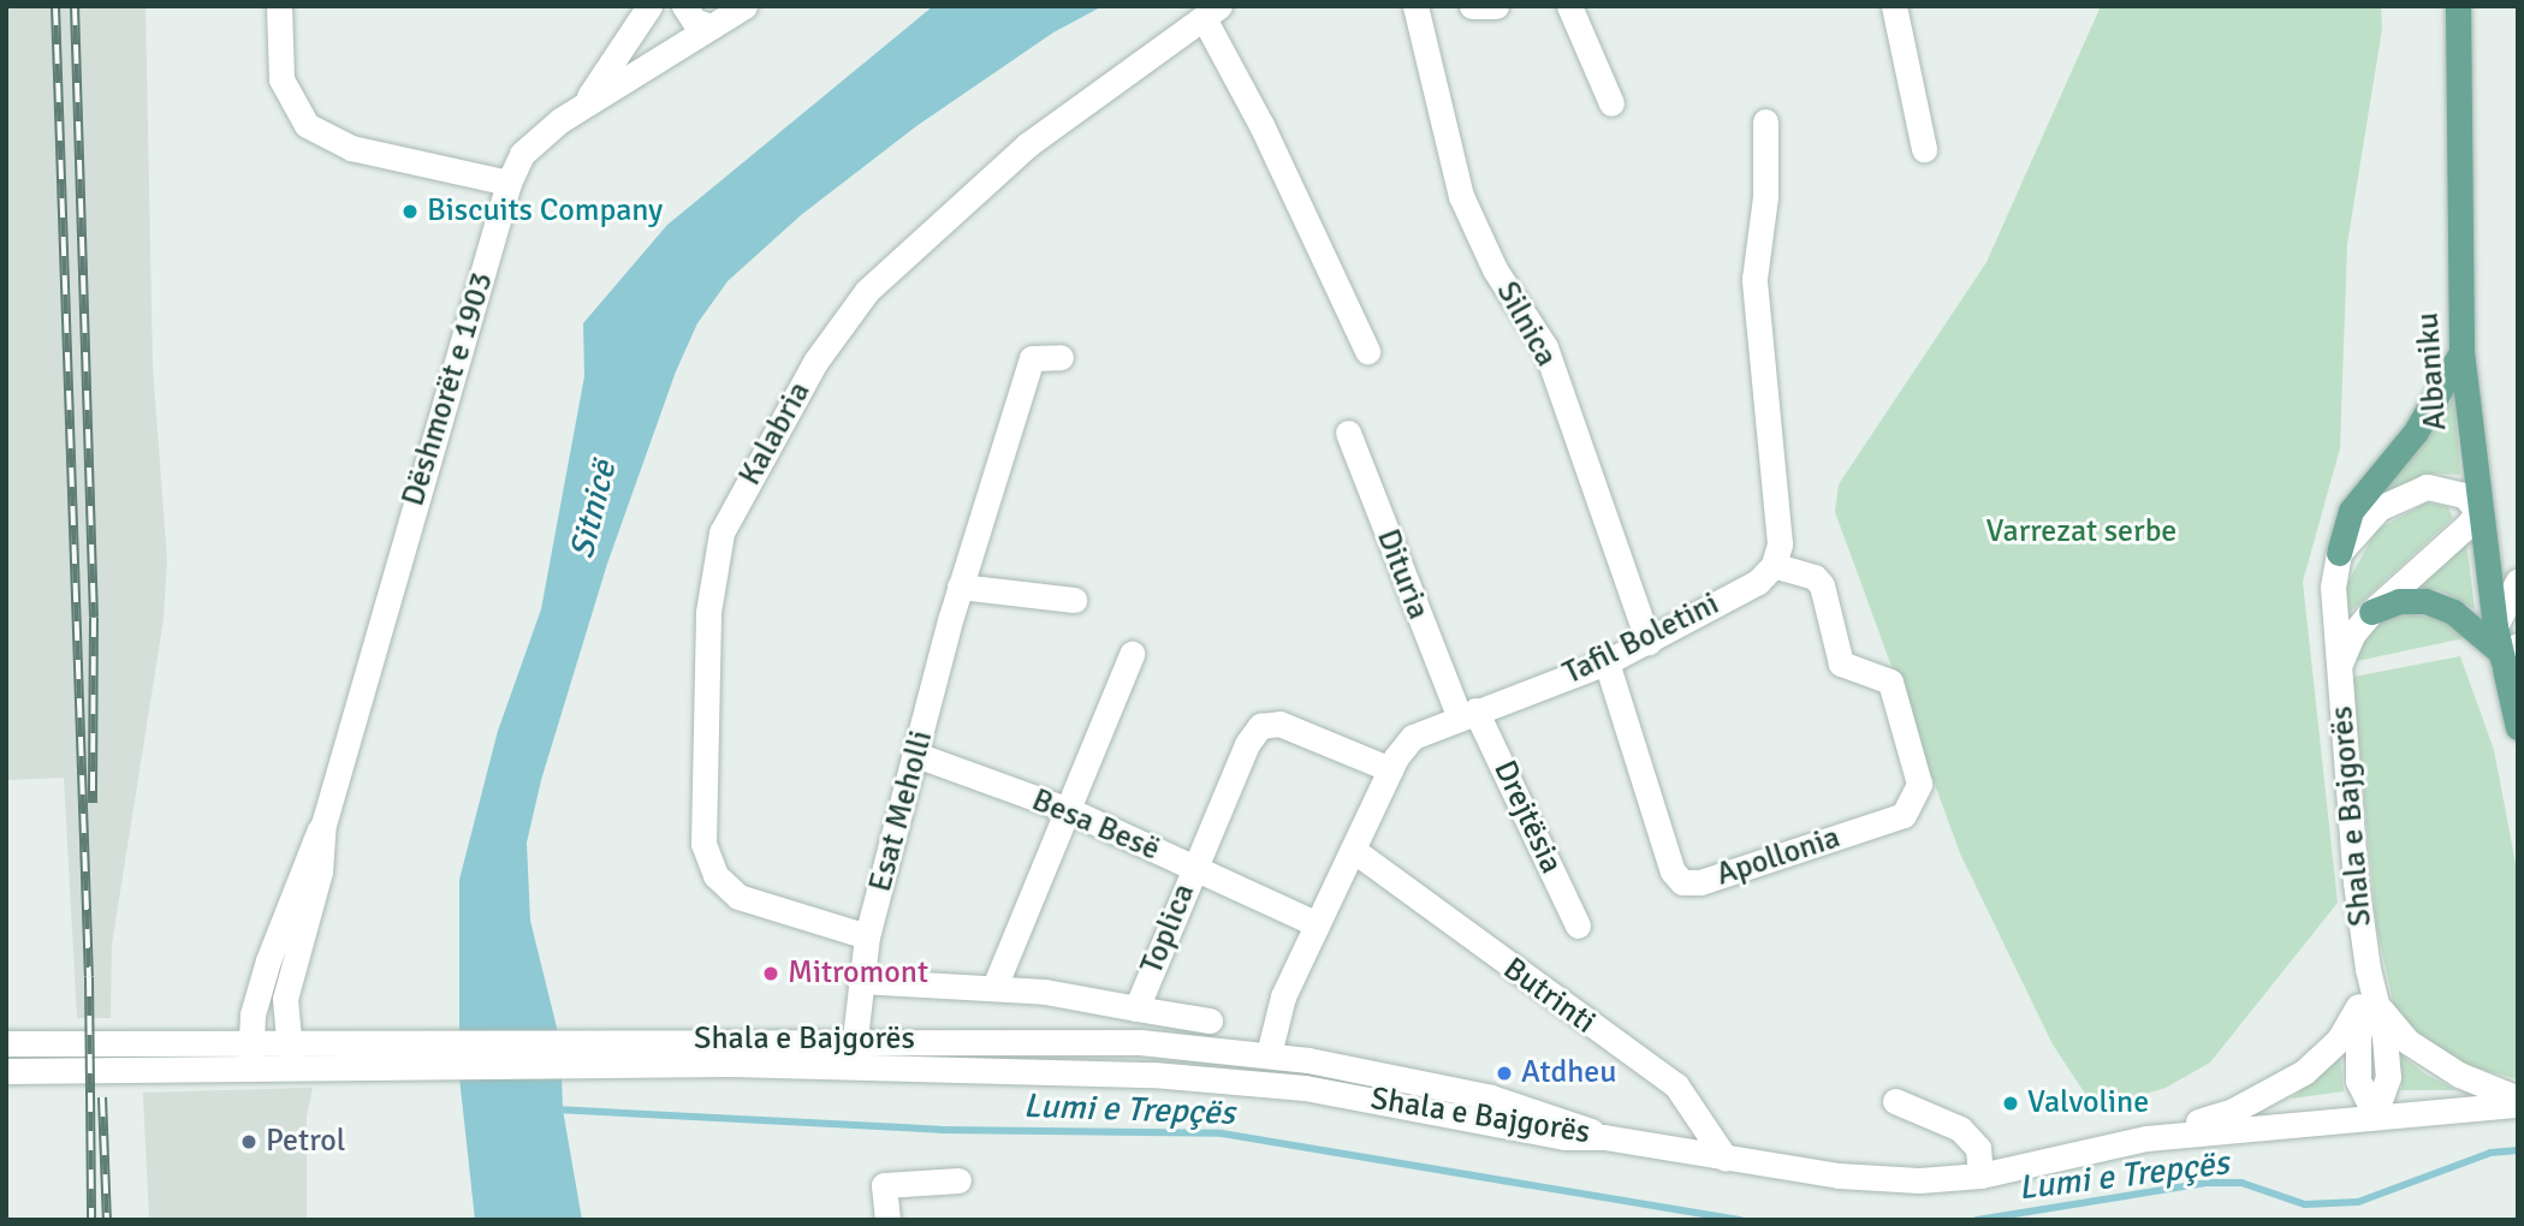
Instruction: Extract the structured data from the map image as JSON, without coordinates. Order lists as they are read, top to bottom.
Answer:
{
  "streets": {
    "main road": ["Albaniku"],
    "street": [
      "Silnica",
      "Dëshmorët e 1903",
      "Kalabria",
      "Dituria",
      "Tafil Boletini",
      "Esat Meholli",
      "Shala e Bajgorës",
      "Drejtësia",
      "Besa Besë",
      "Apollonia",
      "Toplica",
      "Butrinti"
    ]
  },
  "crossings": [
    ["Silnica", "Tafil Boletini"],
    ["Albaniku", "Shala e Bajgorës"],
    ["Dëshmorët e 1903", "Shala e Bajgorës"],
    ["Kalabria", "Esat Meholli"],
    ["Dituria", "Tafil Boletini"],
    ["Dituria", "Drejtësia"],
    ["Tafil Boletini", "Shala e Bajgorës"],
    ["Tafil Boletini", "Drejtësia"],
    ["Tafil Boletini", "Besa Besë"],
    ["Tafil Boletini", "Apollonia"],
    ["Tafil Boletini", "Toplica"],
    ["Tafil Boletini", "Butrinti"],
    ["Esat Meholli", "Shala e Bajgorës"],
    ["Esat Meholli", "Besa Besë"],
    ["Esat Meholli", "Toplica"],
    ["Besa Besë", "Toplica"]
  ],
  "water": ["Sitnicë", "Lumi e Trepçës"],
  "parks": ["Varrezat serbe"],
  "places": [
    "Biscuits Company",
    "Mitromont",
    "Atdheu",
    "Valvoline",
    "Petrol"
  ]
}
